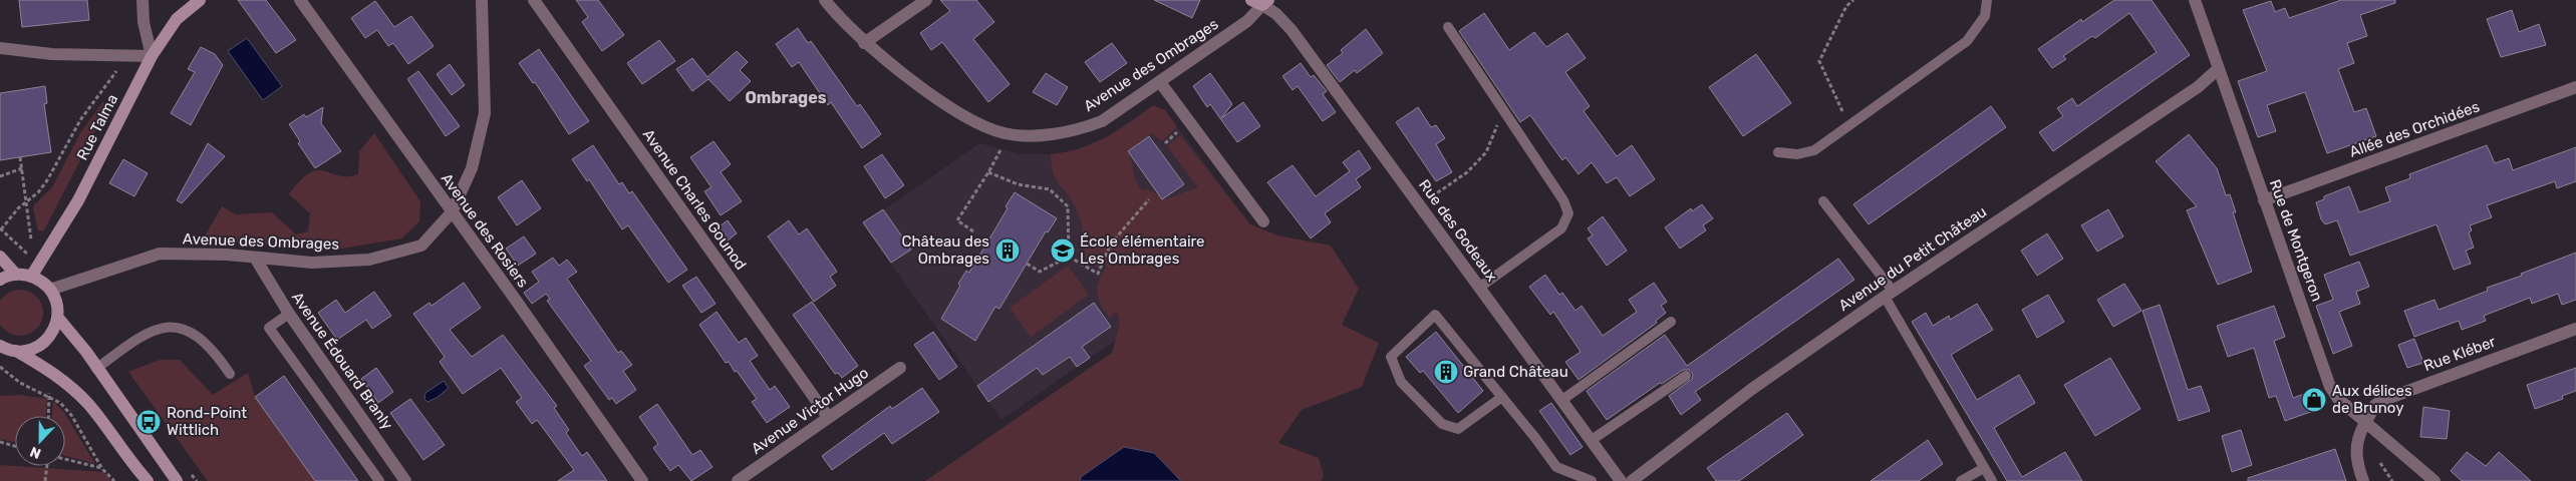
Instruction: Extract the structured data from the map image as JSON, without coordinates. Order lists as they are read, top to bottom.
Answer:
{
  "streets": {
    "main road": ["Rue Talma"],
    "street": [
      "Avenue des Ombrages",
      "Allée des Orchidées",
      "Avenue Charles Gounod",
      "Avenue des Rosiers",
      "Rue des Godeaux",
      "Rue de Montgeron",
      "Avenue du Petit Château",
      "Rue Kléber",
      "Avenue Édouard Branly",
      "Avenue Victor Hugo"
    ]
  },
  "crossings": [
    ["Avenue des Ombrages", "Avenue des Rosiers"],
    ["Avenue des Ombrages", "Rue des Godeaux"],
    ["Avenue des Ombrages", "Avenue Édouard Branly"],
    ["Allée des Orchidées", "Rue de Montgeron"],
    ["Avenue Charles Gounod", "Avenue Victor Hugo"],
    ["Rue de Montgeron", "Avenue du Petit Château"],
    ["Rue de Montgeron", "Rue Kléber"]
  ],
  "districts": ["Ombrages"],
  "places": {
    "building": ["Château des Ombrages", "Grand Château"],
    "school or university": ["École élémentaire Les Ombrages"],
    "shop": ["Aux délices de Brunoy"],
    "bus stop": ["Rond-Point Wittlich"]
  },
  "north": "bottom"
}
